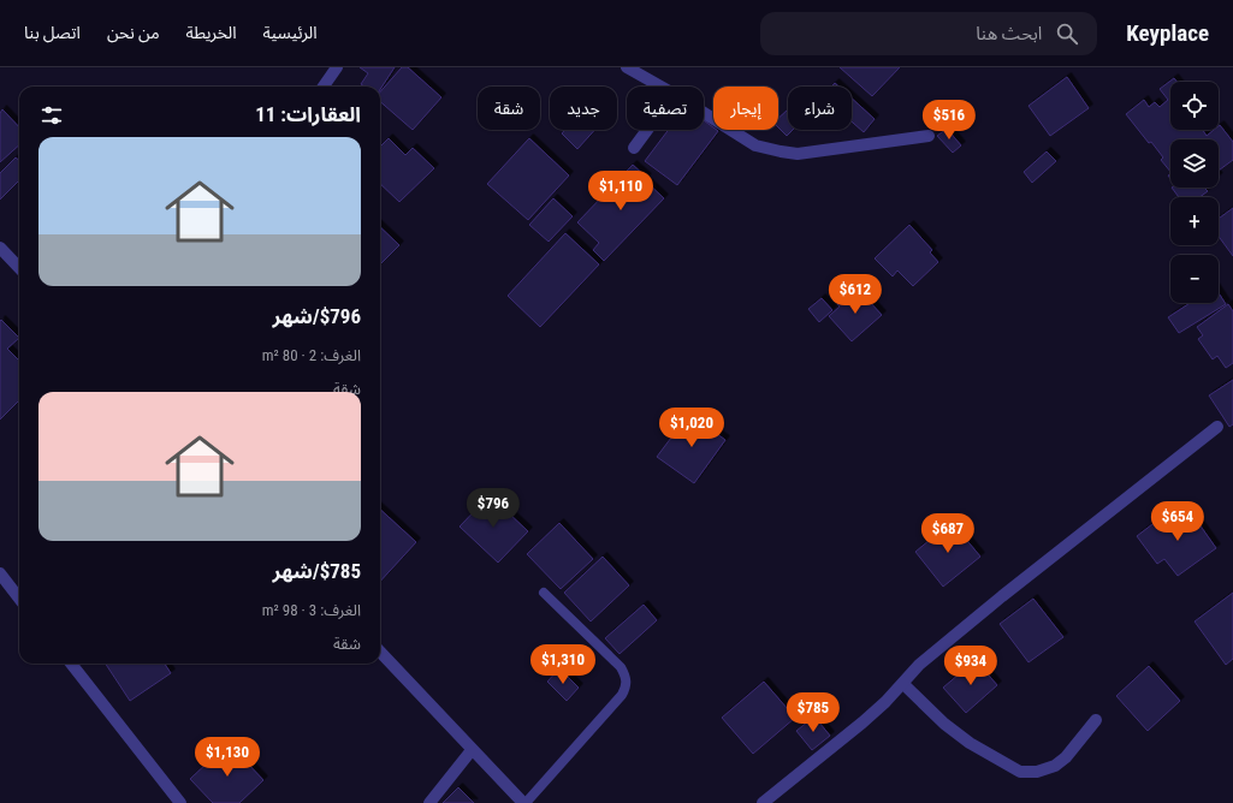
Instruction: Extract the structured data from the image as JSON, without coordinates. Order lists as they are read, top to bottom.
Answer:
{
  "page": {
    "header": "Keyplace",
    "search": "ابحث هنا",
    "nav": [
      "الرئيسية",
      "الخريطة",
      "من نحن",
      "اتصل بنا"
    ],
    "map_buttons": ["+", "−"],
    "chip": [
      "شراء",
      "إيجار",
      "تصفية",
      "جديد",
      "شقة"
    ],
    "heading": "العقارات: 11",
    "price": [
      "$516",
      "$1,110",
      "$612",
      "$1,020",
      "$796",
      "$654",
      "$687",
      "$1,310",
      "$934",
      "$785",
      "$1,130"
    ],
    "list": [
      {
        "name": "$796/شهر",
        "note": "الغرف: 2 · 80 m² · شقة"
      },
      {
        "name": "$785/شهر",
        "note": "الغرف: 3 · 98 m² · شقة"
      }
    ]
  }
}
